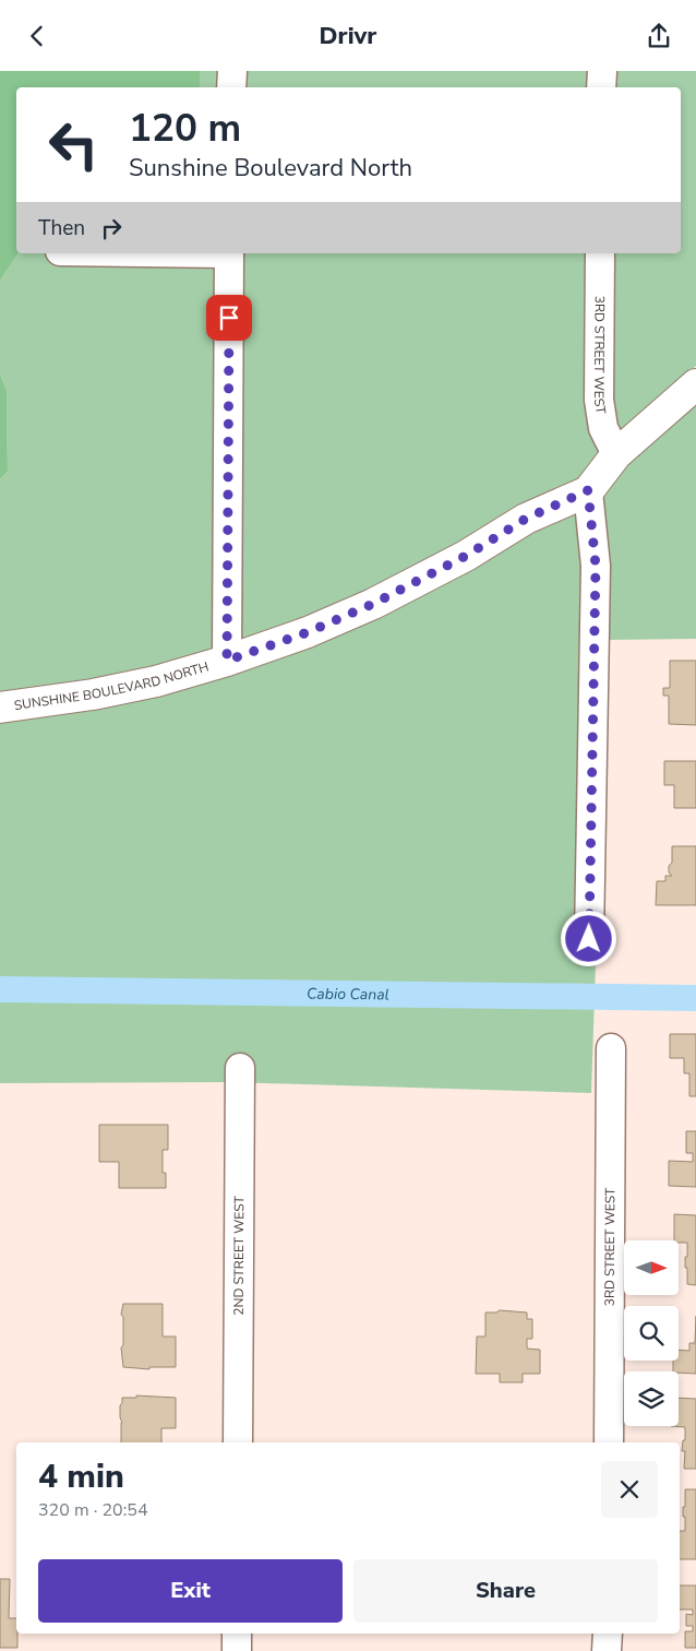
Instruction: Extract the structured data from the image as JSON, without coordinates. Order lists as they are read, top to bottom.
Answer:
{
  "streets": {
    "street": ["3RD STREET WEST", "SUNSHINE BOULEVARD NORTH", "2ND STREET WEST"]
  },
  "crossings": [
    ["3RD STREET WEST", "SUNSHINE BOULEVARD NORTH"]
  ],
  "water": ["Cabio Canal"],
  "north": "right",
  "page": {
    "header": "Drivr",
    "turn": ["120 m", "Sunshine Boulevard North"],
    "then": "Then",
    "heading": ["4 min", "320 m · 20:54"],
    "buttons": ["Exit", "Share"]
  }
}
